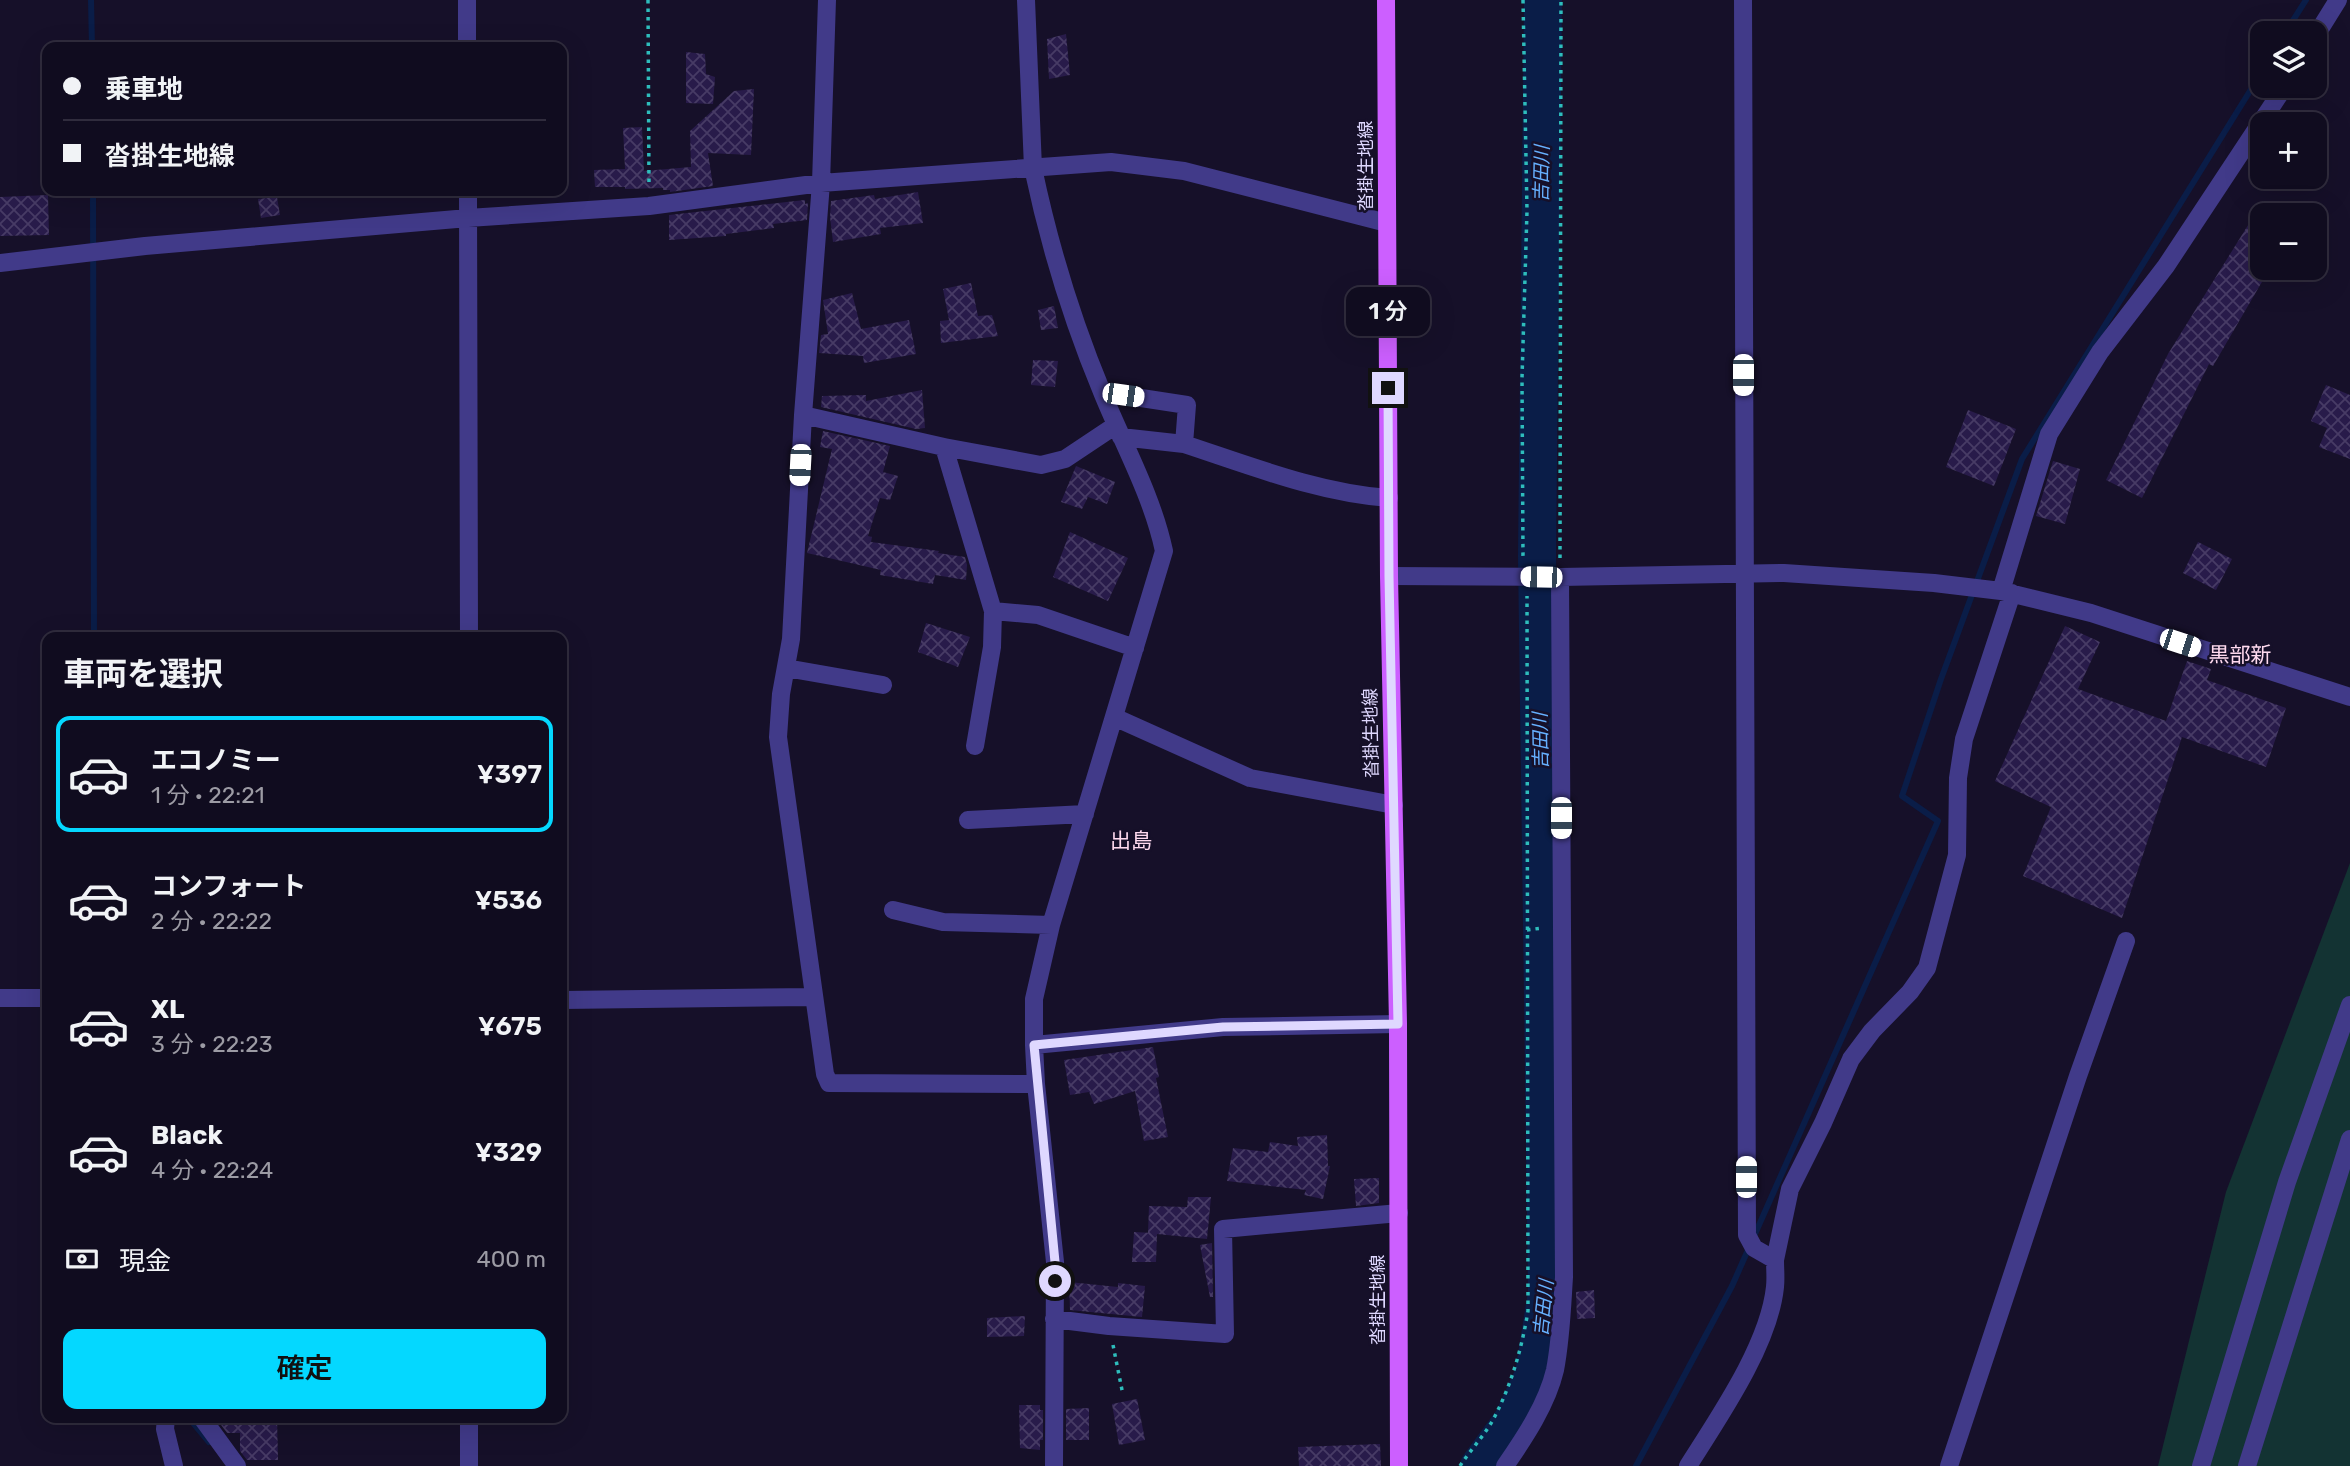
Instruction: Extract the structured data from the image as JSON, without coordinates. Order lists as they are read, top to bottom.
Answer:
{
  "streets": {
    "main road": ["沓掛生地線"]
  },
  "districts": ["黒部新", "出島"],
  "water": ["吉田川"],
  "page": {
    "map_buttons": ["+", "−"],
    "banner": ["乗車地", "沓掛生地線"],
    "bubble": "1 分",
    "heading": "車両を選択",
    "list": [
      {
        "name": "エコノミー",
        "note": "1 分 · 22:21",
        "value": "¥397"
      },
      {
        "name": "コンフォート",
        "note": "2 分 · 22:22",
        "value": "¥536"
      },
      {
        "name": "XL",
        "note": "3 分 · 22:23",
        "value": "¥675"
      },
      {
        "name": "Black",
        "note": "4 分 · 22:24",
        "value": "¥329"
      }
    ],
    "pay": ["現金", "400 m"],
    "buttons": "確定"
  }
}
